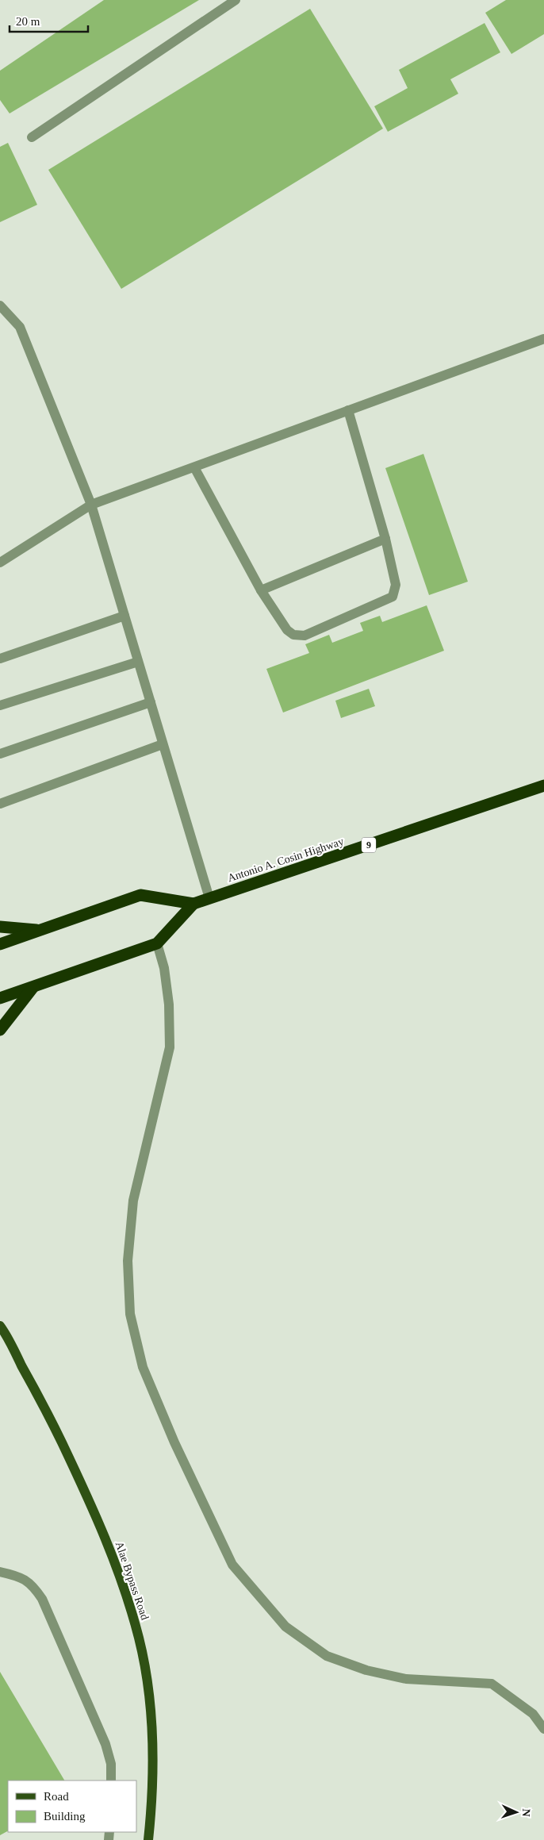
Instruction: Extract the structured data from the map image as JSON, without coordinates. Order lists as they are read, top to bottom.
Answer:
{
  "streets": {
    "highway": ["9", "Antonio A. Cosin Highway"],
    "main road": ["Alae Bypass Road"]
  },
  "legend": ["Road", "Building"],
  "scale_bar": "20 m",
  "north": "right"
}
